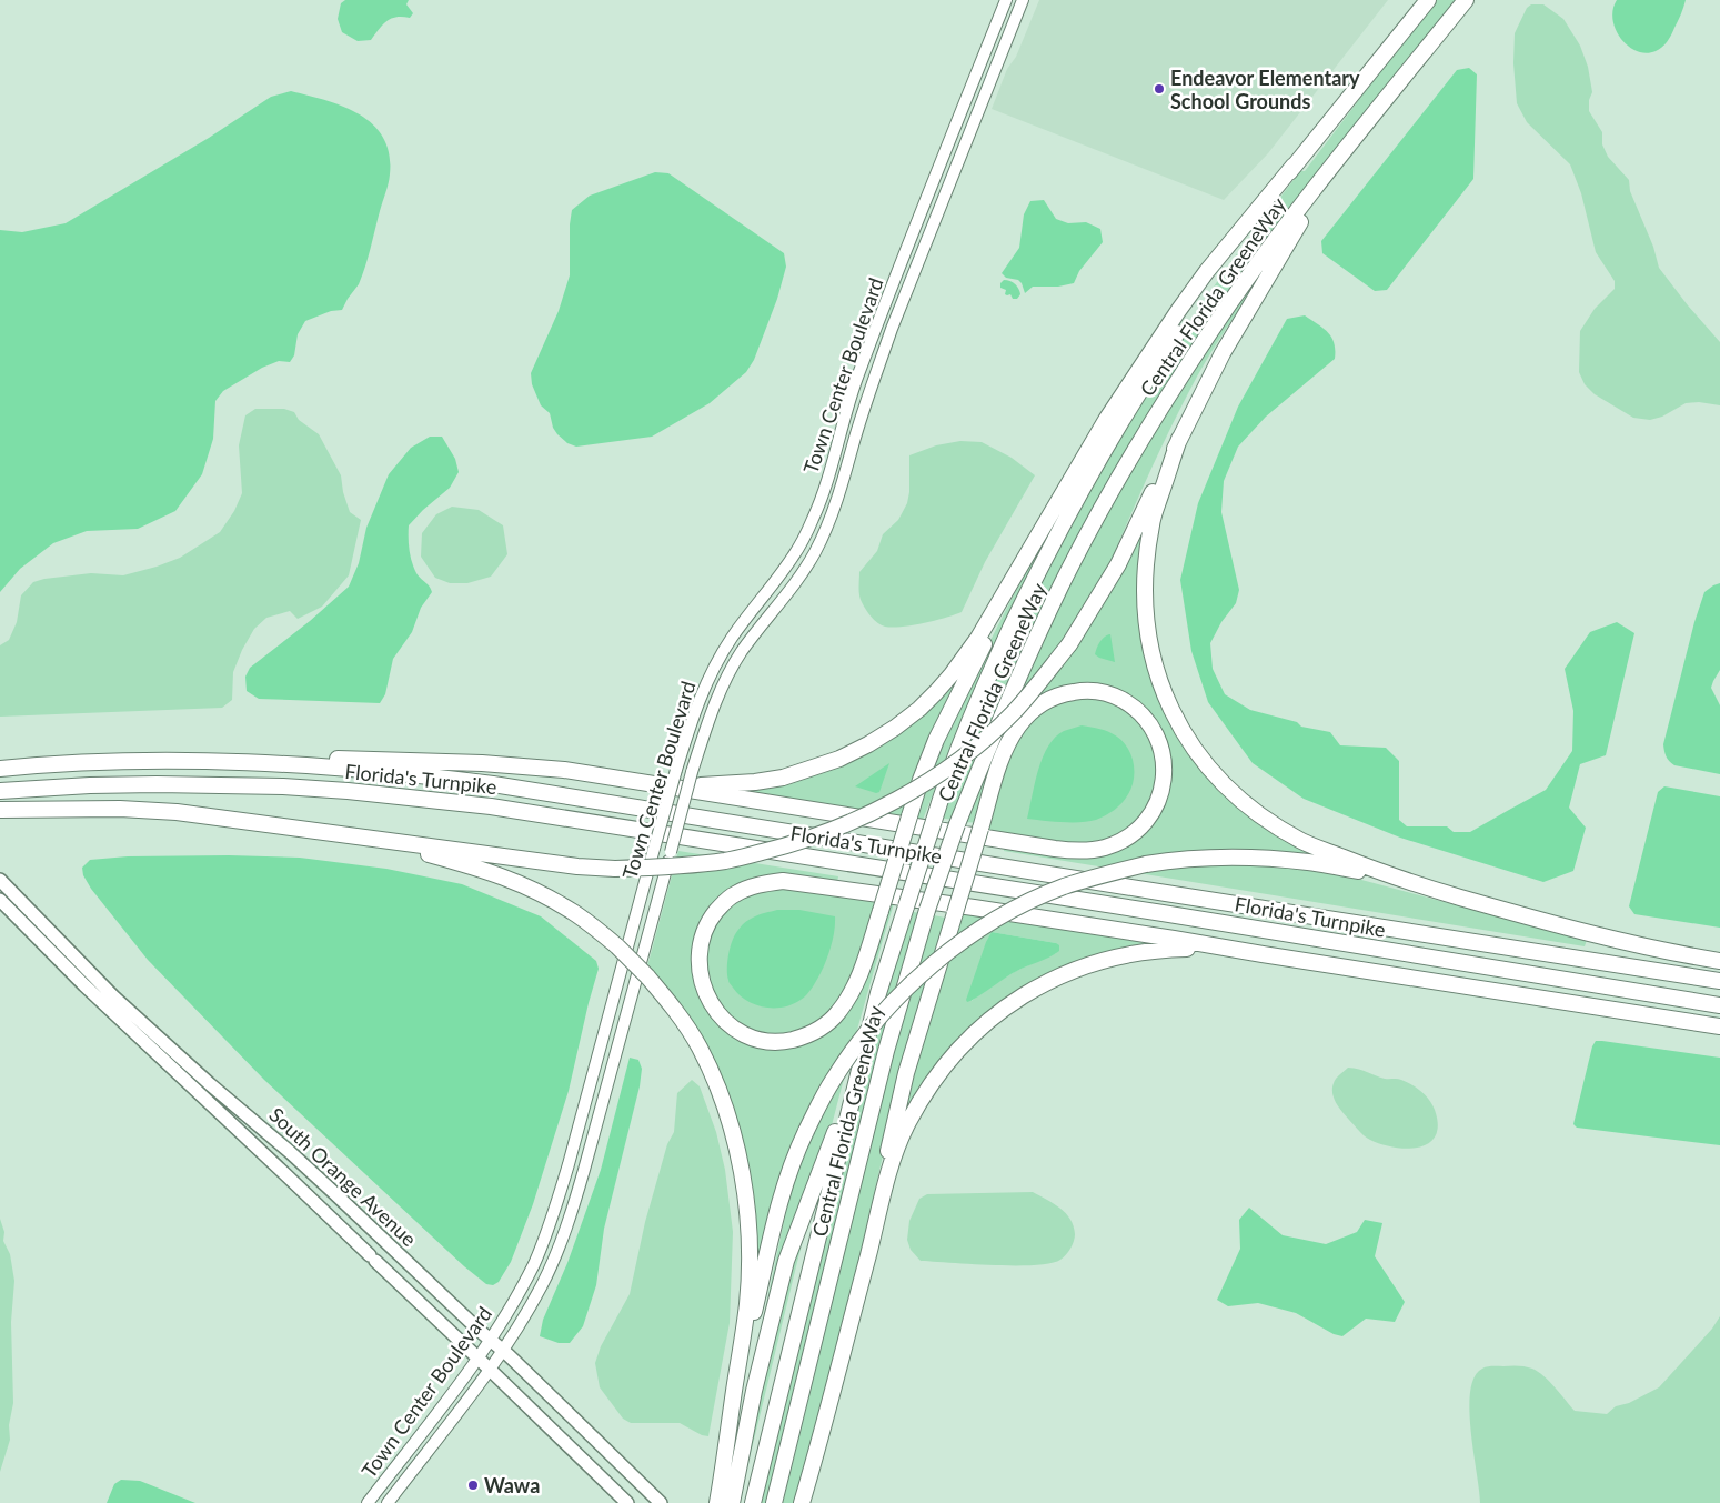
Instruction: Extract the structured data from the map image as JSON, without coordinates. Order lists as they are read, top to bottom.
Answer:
{
  "streets": {
    "highway": ["Central Florida GreeneWay", "Florida's Turnpike"],
    "main road": ["Town Center Boulevard", "South Orange Avenue"]
  },
  "crossings": [
    ["Town Center Boulevard", "South Orange Avenue"]
  ],
  "places": ["Endeavor Elementary School Grounds", "Wawa"]
}
